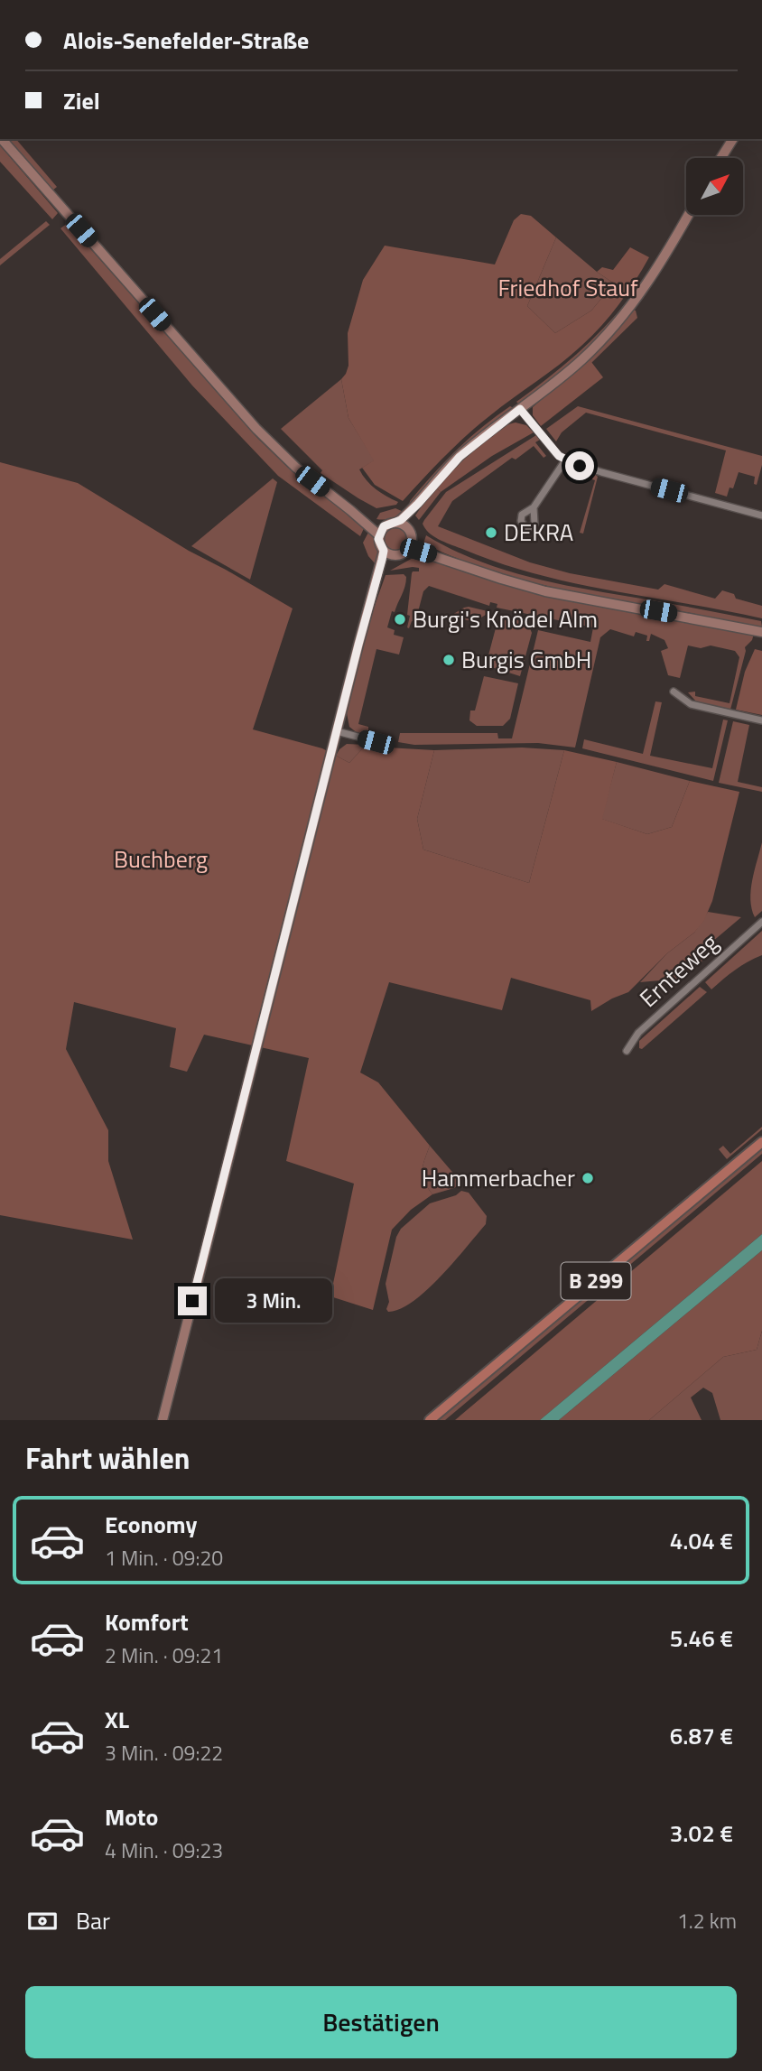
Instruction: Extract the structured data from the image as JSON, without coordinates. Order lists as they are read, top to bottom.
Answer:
{
  "streets": {
    "main road": ["B 299"],
    "street": ["Ernteweg"]
  },
  "parks": ["Friedhof Stauf", "Buchberg"],
  "places": [
    "DEKRA",
    "Burgi's Knödel Alm",
    "Burgis GmbH",
    "Hammerbacher"
  ],
  "north": "top right",
  "page": {
    "banner": ["Alois-Senefelder-Straße", "Ziel"],
    "bubble": "3 Min.",
    "heading": "Fahrt wählen",
    "list": [
      {
        "name": "Economy",
        "note": "1 Min. · 09:20",
        "value": "4.04 €"
      },
      {
        "name": "Komfort",
        "note": "2 Min. · 09:21",
        "value": "5.46 €"
      },
      {
        "name": "XL",
        "note": "3 Min. · 09:22",
        "value": "6.87 €"
      },
      {
        "name": "Moto",
        "note": "4 Min. · 09:23",
        "value": "3.02 €"
      }
    ],
    "pay": ["Bar", "1.2 km"],
    "buttons": "Bestätigen"
  }
}
